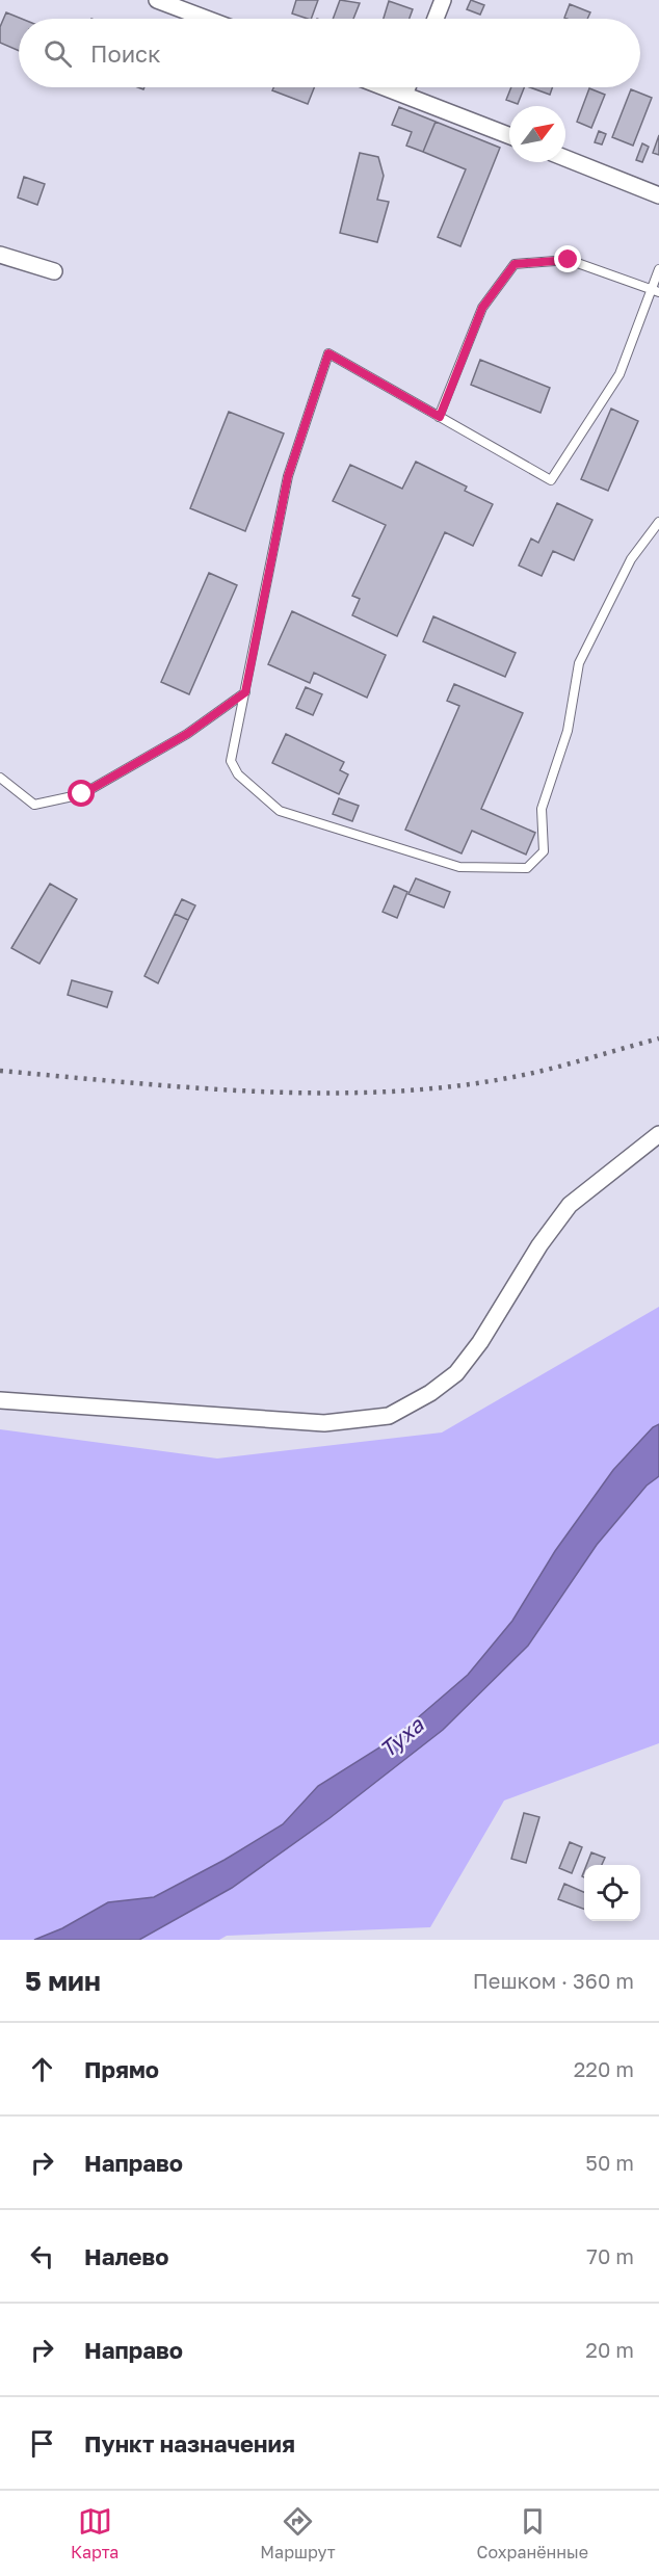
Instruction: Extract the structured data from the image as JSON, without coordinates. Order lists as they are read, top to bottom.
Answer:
{
  "water": ["Туха"],
  "north": "top right",
  "page": {
    "search": "Поиск",
    "heading": ["5 мин", "Пешком · 360 m"],
    "list": [
      ["Прямо", "220 m"],
      ["Направо", "50 m"],
      ["Налево", "70 m"],
      ["Направо", "20 m"],
      "Пункт назначения"
    ],
    "nav": ["Карта", "Маршрут", "Сохранённые"]
  }
}
